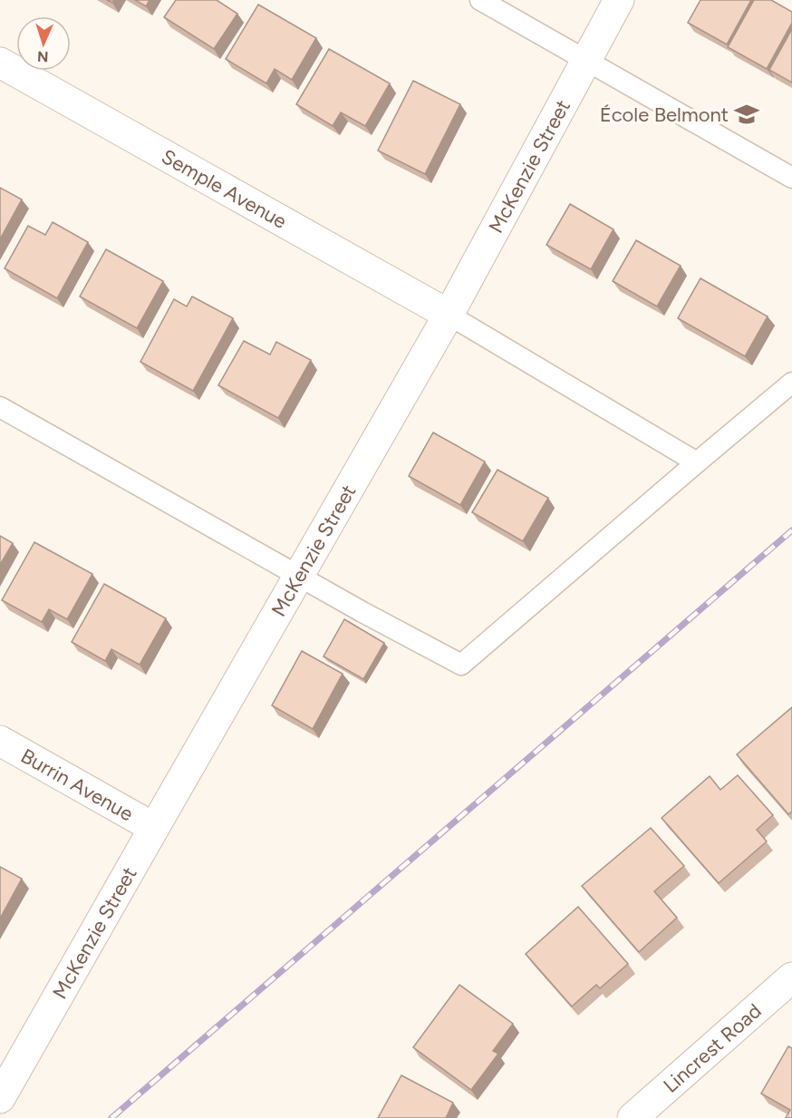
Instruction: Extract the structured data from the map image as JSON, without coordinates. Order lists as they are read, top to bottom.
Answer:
{
  "streets": {
    "street": [
      "McKenzie Street",
      "Semple Avenue",
      "Burrin Avenue",
      "Lincrest Road"
    ]
  },
  "crossings": [
    ["McKenzie Street", "Semple Avenue"],
    ["McKenzie Street", "Burrin Avenue"]
  ],
  "places": {
    "school or university": ["École Belmont"]
  },
  "north": "bottom"
}
